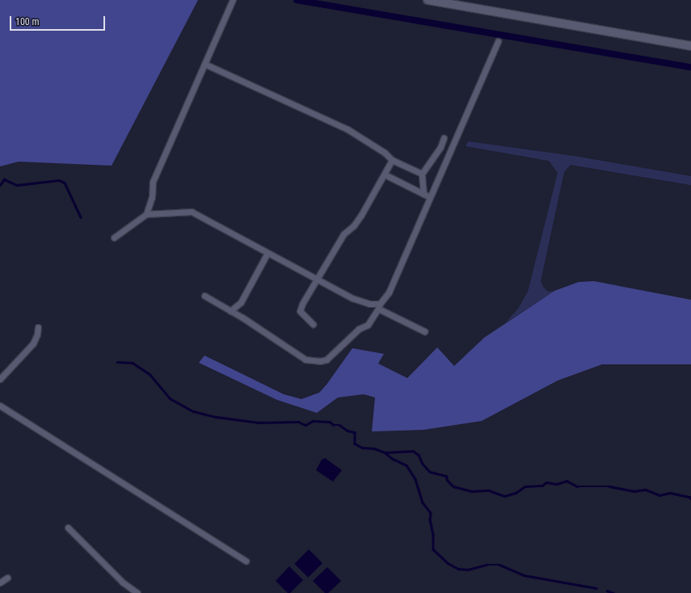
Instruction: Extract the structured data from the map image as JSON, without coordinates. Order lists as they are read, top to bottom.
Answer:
{
  "scale_bar": "100 m"
}
